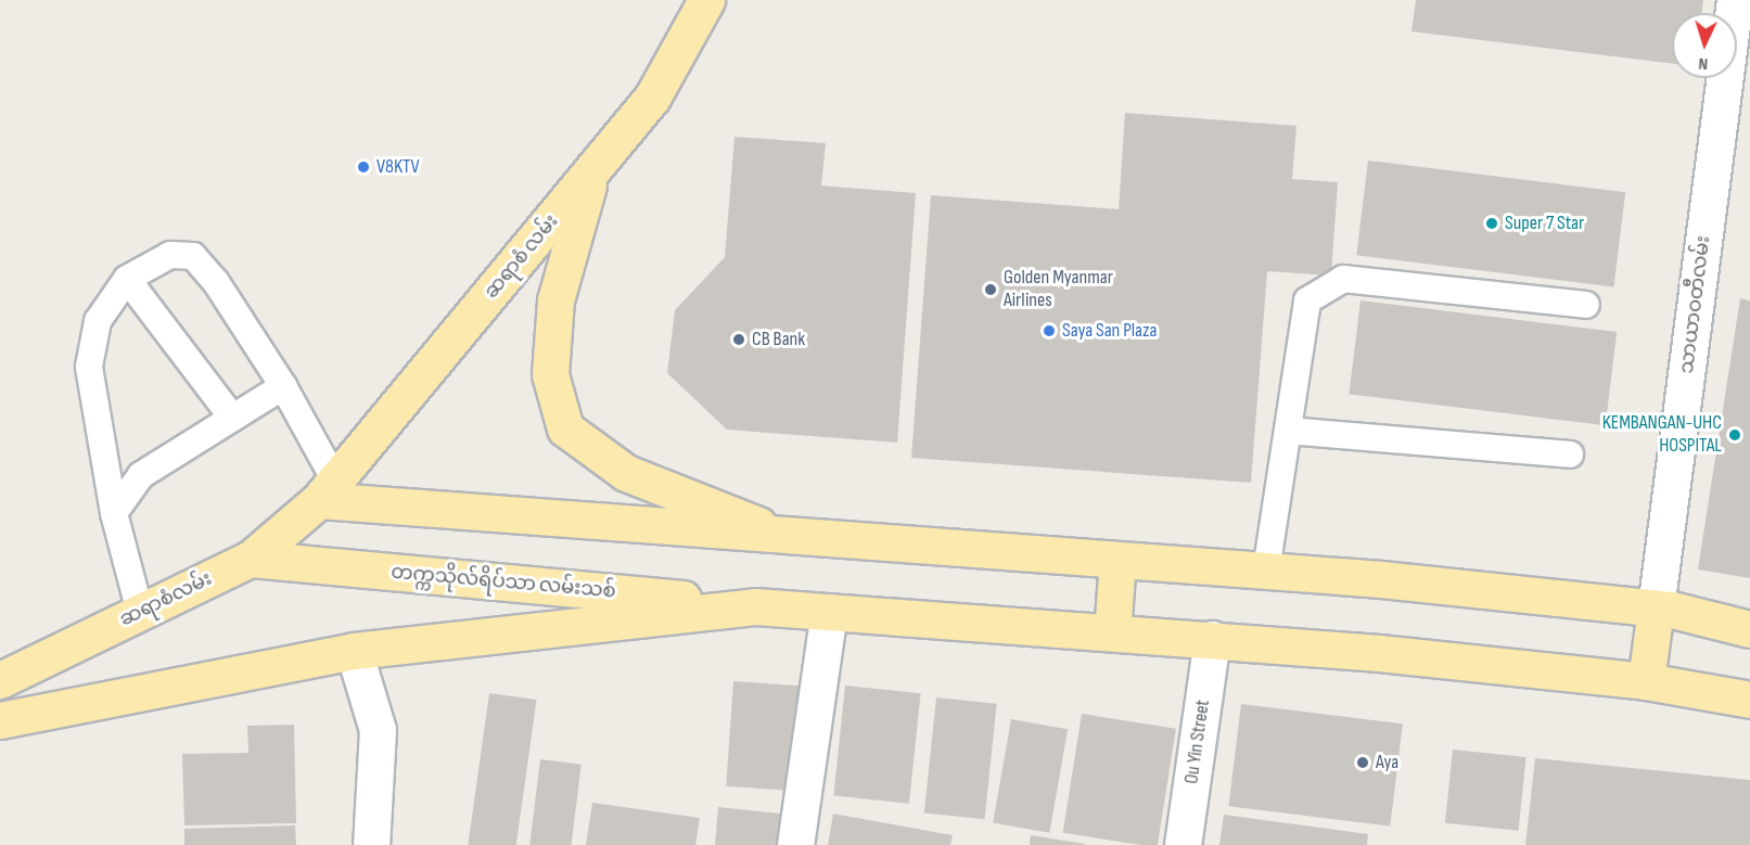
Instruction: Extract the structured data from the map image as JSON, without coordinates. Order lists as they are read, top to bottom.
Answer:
{
  "streets": {
    "main road": ["ဆရာစံ လမ်း", "တက္ကသိုလ်ရိပ်သာ လမ်းသစ်", "ဆရာစံလမ်း"],
    "street": ["သာယာဝတီလမ်း", "Ou Yin Street"]
  },
  "crossings": [
    ["ဆရာစံ လမ်း", "ဆရာစံလမ်း"],
    ["တက္ကသိုလ်ရိပ်သာ လမ်းသစ်", "ဆရာစံလမ်း"]
  ],
  "places": [
    "V8KTV",
    "Super 7 Star",
    "Golden Myanmar Airlines",
    "Saya San Plaza",
    "CB Bank",
    "KEMBANGAN-UHC HOSPITAL",
    "Aya"
  ],
  "north": "bottom"
}
